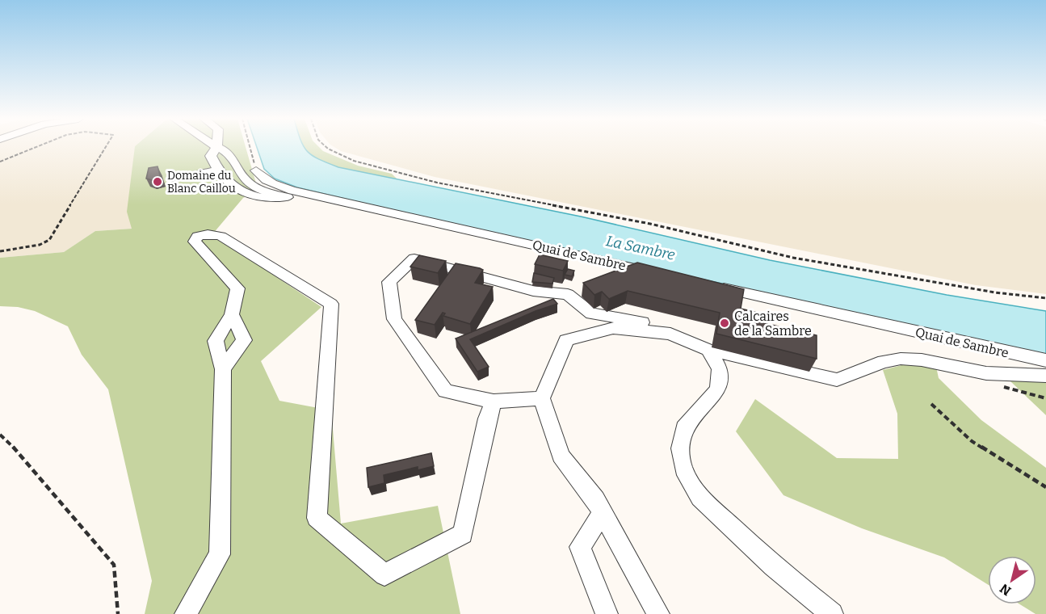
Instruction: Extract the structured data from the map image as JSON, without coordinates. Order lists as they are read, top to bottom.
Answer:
{
  "streets": {
    "street": ["Quai de Sambre"]
  },
  "water": ["La Sambre"],
  "places": ["Domaine du Blanc Caillou", "Calcaires de la Sambre"],
  "north": "bottom left"
}
